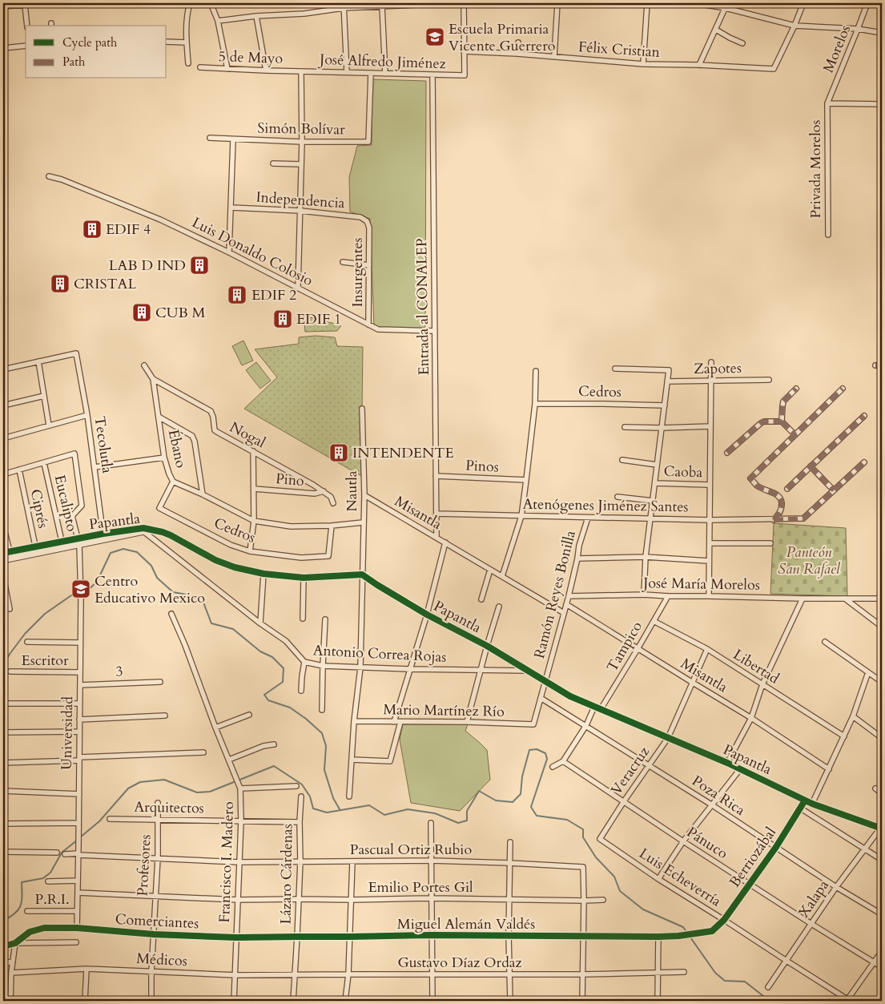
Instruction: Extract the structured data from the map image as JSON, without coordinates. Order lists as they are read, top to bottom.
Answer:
{
  "streets": {
    "street": [
      "Morelos",
      "Félix Cristian",
      "5 de Mayo",
      "José Alfredo Jiménez",
      "Simón Bolívar",
      "Privada Morelos",
      "Independencia",
      "Luis Donaldo Colosio",
      "Insurgentes",
      "Entrada al CONALEP",
      "Zapotes",
      "Cedros",
      "Nogal",
      "Tecolutla",
      "Ébano",
      "Pinos",
      "Caoba",
      "Pino",
      "Nautla",
      "Eucalipto",
      "Atenógenes Jiménez Santes",
      "Ciprés",
      "Misantla",
      "Papantla",
      "José María Morelos",
      "Ramón Reyes Bonilla",
      "Tampico",
      "Antonio Correa Rojas",
      "Escritor",
      "Libertad",
      "3",
      "Mario Martínez Río",
      "Universidad",
      "Veracruz",
      "Poza Rica",
      "Arquitectos",
      "Pánuco",
      "Pascual Ortiz Rubio",
      "Berriozábal",
      "Francisco I. Madero",
      "Profesores",
      "Lázaro Cárdenas",
      "Luis Echeverría",
      "Emilio Portes Gil",
      "P.R.I.",
      "Xalapa",
      "Comerciantes",
      "Miguel Alemán Valdés",
      "Médicos",
      "Gustavo Díaz Ordaz"
    ]
  },
  "crossings": [
    ["Morelos", "Privada Morelos"],
    ["Félix Cristian", "José Alfredo Jiménez"],
    ["5 de Mayo", "José Alfredo Jiménez"],
    ["José Alfredo Jiménez", "Simón Bolívar"],
    ["José Alfredo Jiménez", "Entrada al CONALEP"],
    ["Independencia", "Insurgentes"],
    ["Luis Donaldo Colosio", "Insurgentes"],
    ["Luis Donaldo Colosio", "Entrada al CONALEP"],
    ["Entrada al CONALEP", "Pinos"],
    ["Entrada al CONALEP", "Atenógenes Jiménez Santes"],
    ["Entrada al CONALEP", "Misantla"],
    ["Cedros", "Ébano"],
    ["Nogal", "Ébano"],
    ["Nogal", "Pino"],
    ["Tecolutla", "Papantla"],
    ["Ébano", "Nautla"],
    ["Nautla", "Misantla"],
    ["Nautla", "Papantla"],
    ["Nautla", "Antonio Correa Rojas"],
    ["Nautla", "Mario Martínez Río"],
    ["Eucalipto", "Papantla"],
    ["Eucalipto", "Universidad"],
    ["Atenógenes Jiménez Santes", "Ramón Reyes Bonilla"],
    ["Ciprés", "Papantla"],
    ["Misantla", "Ramón Reyes Bonilla"],
    ["Misantla", "Tampico"],
    ["Misantla", "Veracruz"],
    ["Papantla", "Ramón Reyes Bonilla"],
    ["Papantla", "Tampico"],
    ["Papantla", "Antonio Correa Rojas"],
    ["Papantla", "Universidad"],
    ["Papantla", "Veracruz"],
    ["Papantla", "Berriozábal"],
    ["Papantla", "Xalapa"],
    ["José María Morelos", "Ramón Reyes Bonilla"],
    ["José María Morelos", "Tampico"],
    ["Ramón Reyes Bonilla", "Mario Martínez Río"],
    ["Ramón Reyes Bonilla", "Poza Rica"],
    ["Tampico", "Libertad"],
    ["Escritor", "Universidad"],
    ["Libertad", "Veracruz"],
    ["3", "Universidad"],
    ["Universidad", "Pascual Ortiz Rubio"],
    ["Universidad", "Emilio Portes Gil"],
    ["Universidad", "P.R.I."],
    ["Universidad", "Comerciantes"],
    ["Veracruz", "Poza Rica"],
    ["Veracruz", "Pánuco"],
    ["Veracruz", "Luis Echeverría"],
    ["Poza Rica", "Berriozábal"],
    ["Poza Rica", "Xalapa"],
    ["Arquitectos", "Francisco I. Madero"],
    ["Arquitectos", "Profesores"],
    ["Arquitectos", "Lázaro Cárdenas"],
    ["Pánuco", "Berriozábal"],
    ["Pánuco", "Xalapa"],
    ["Pascual Ortiz Rubio", "Francisco I. Madero"],
    ["Pascual Ortiz Rubio", "Profesores"],
    ["Pascual Ortiz Rubio", "Lázaro Cárdenas"],
    ["Pascual Ortiz Rubio", "Emilio Portes Gil"],
    ["Berriozábal", "Luis Echeverría"],
    ["Berriozábal", "Miguel Alemán Valdés"],
    ["Francisco I. Madero", "Emilio Portes Gil"],
    ["Francisco I. Madero", "Comerciantes"],
    ["Francisco I. Madero", "Miguel Alemán Valdés"],
    ["Francisco I. Madero", "Médicos"],
    ["Francisco I. Madero", "Gustavo Díaz Ordaz"],
    ["Profesores", "Emilio Portes Gil"],
    ["Profesores", "Comerciantes"],
    ["Profesores", "Médicos"],
    ["Lázaro Cárdenas", "Emilio Portes Gil"],
    ["Lázaro Cárdenas", "Miguel Alemán Valdés"],
    ["Lázaro Cárdenas", "Gustavo Díaz Ordaz"],
    ["Luis Echeverría", "Xalapa"],
    ["Comerciantes", "Miguel Alemán Valdés"],
    ["Médicos", "Gustavo Díaz Ordaz"]
  ],
  "parks": ["Panteón San Rafael"],
  "places": {
    "school or university": ["Escuela Primaria Vicente Guerrero", "Centro Educativo Mexico"],
    "building": [
      "EDIF 4",
      "LAB D IND",
      "CRISTAL",
      "EDIF 2",
      "CUB M",
      "EDIF 1",
      "INTENDENTE"
    ]
  },
  "legend": ["Cycle path", "Path"]
}
